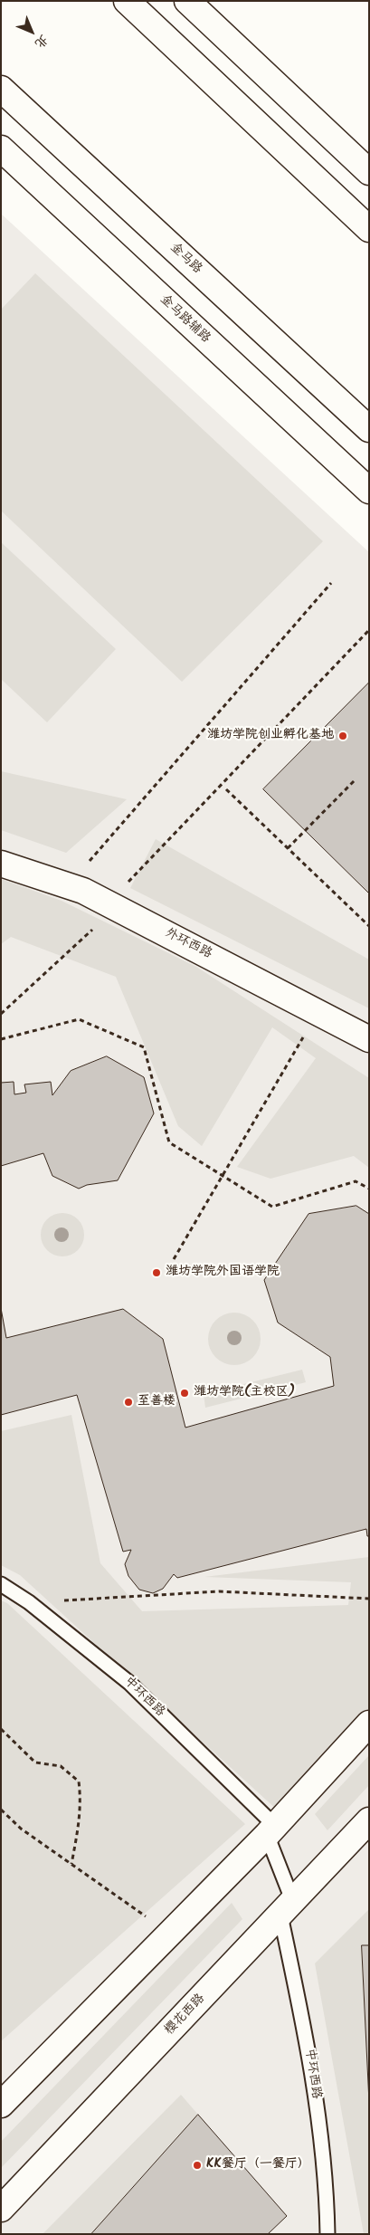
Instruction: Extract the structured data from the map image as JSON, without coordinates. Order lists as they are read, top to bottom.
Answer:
{
  "streets": {
    "street": [
      "金马路",
      "金马路辅路",
      "外环西路",
      "樱花西路"
    ],
    "lane": ["中环西路"]
  },
  "crossings": [
    ["中环西路", "樱花西路"]
  ],
  "places": [
    "潍坊学院创业孵化基地",
    "潍坊学院外国语学院",
    "潍坊学院(主校区)",
    "至善楼",
    "KK餐厅（一餐厅）"
  ],
  "north": "bottom right"
}
